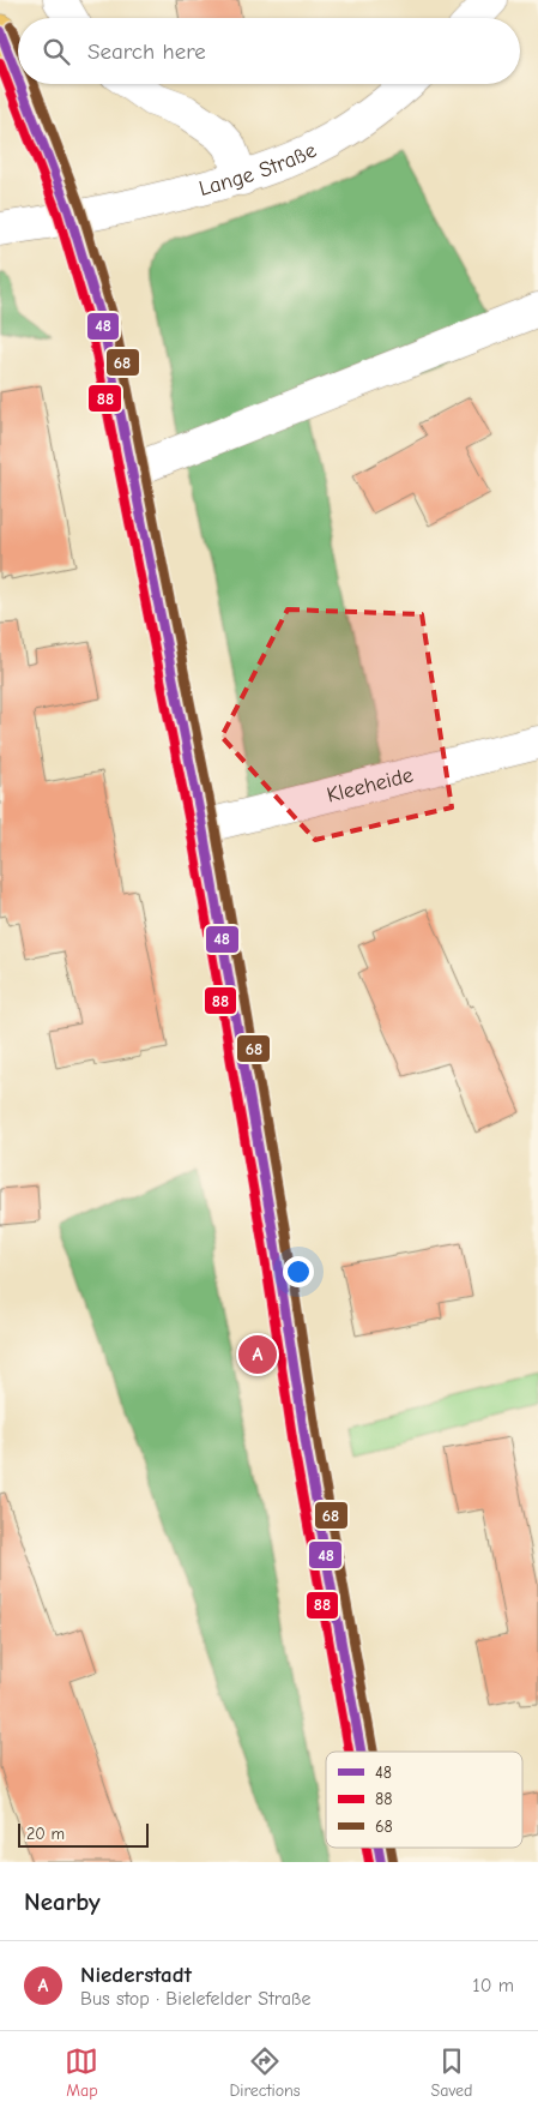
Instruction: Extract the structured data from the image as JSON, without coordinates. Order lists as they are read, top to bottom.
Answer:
{
  "streets": {
    "street": ["Lange Straße", "Kleeheide"]
  },
  "lines": ["transit line 68", "transit line 48", "transit line 88"],
  "legend": ["48", "88", "68"],
  "scale_bar": "20 m",
  "page": {
    "search": "Search here",
    "pins": "A",
    "scale": "20 m",
    "heading": "Nearby",
    "list": [
      {
        "mark": "A",
        "name": "Niederstadt",
        "note": "Bus stop · Bielefelder Straße",
        "value": "10 m"
      }
    ],
    "nav": ["Map", "Directions", "Saved"]
  }
}
